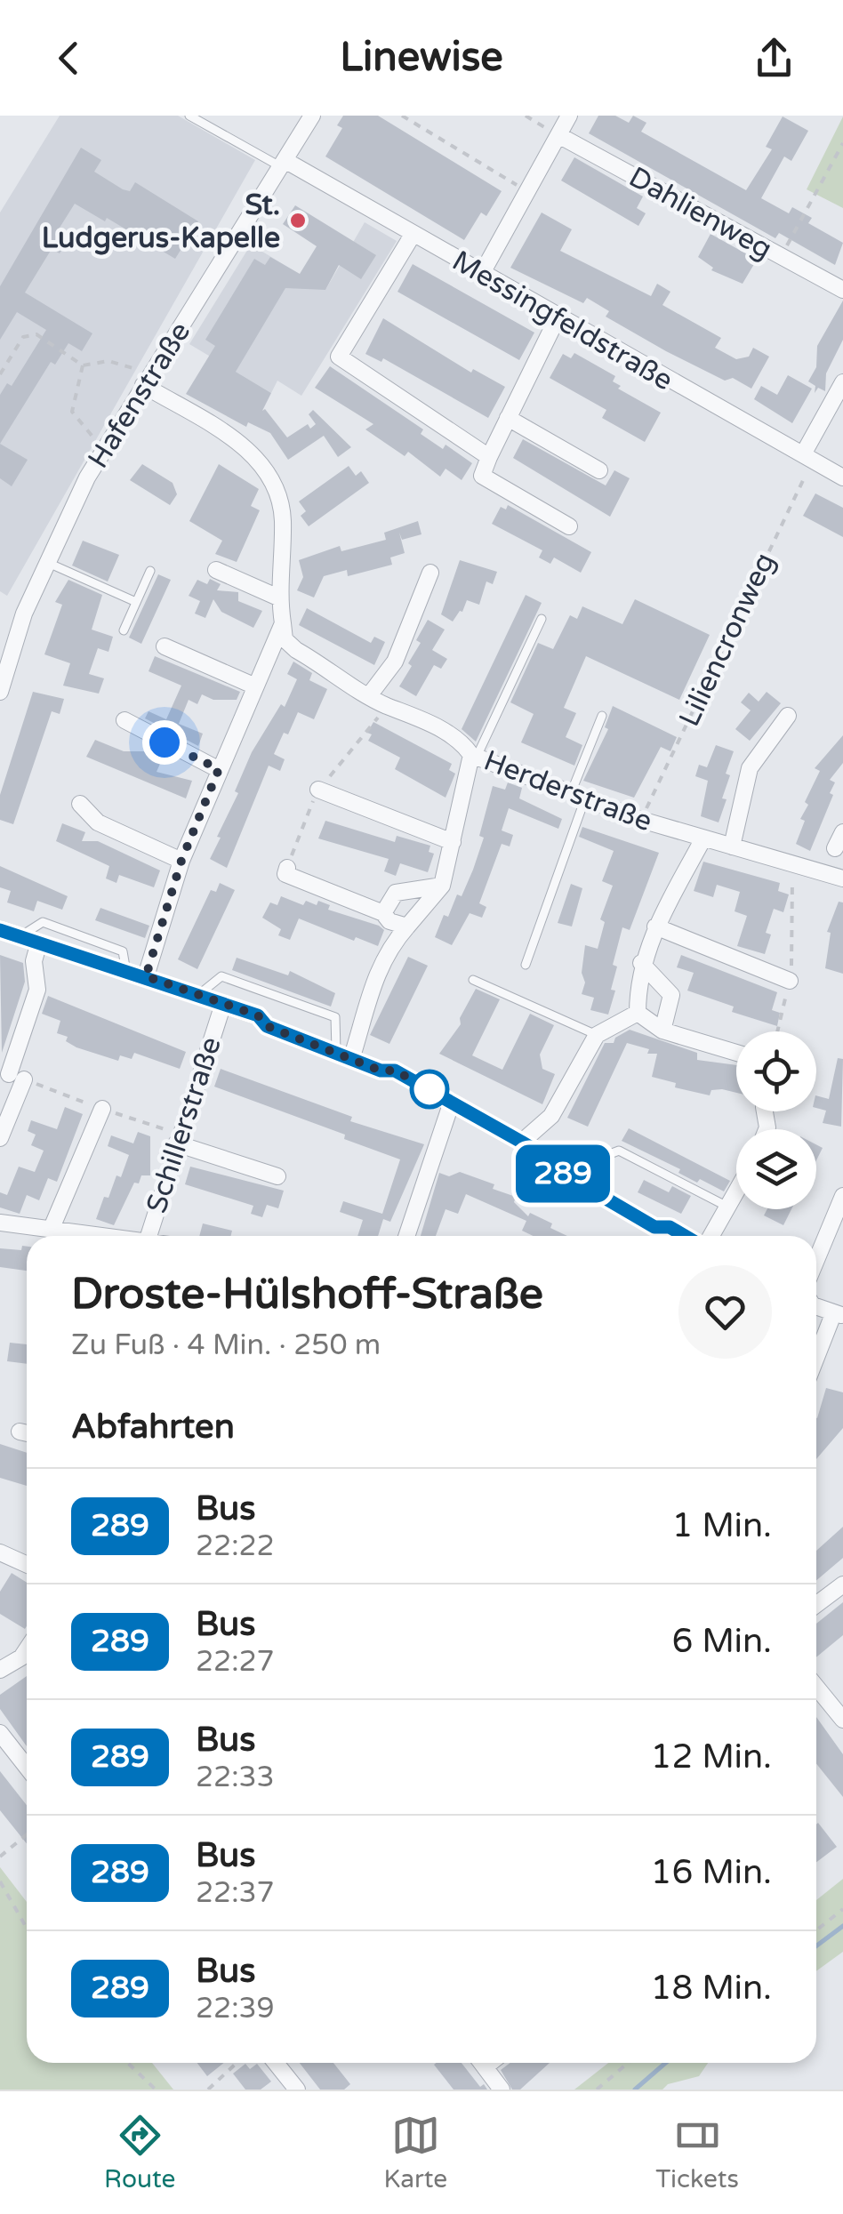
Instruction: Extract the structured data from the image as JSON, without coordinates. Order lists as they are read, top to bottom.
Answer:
{
  "streets": {
    "street": [
      "Dahlienweg",
      "Messingfeldstraße",
      "Hafenstraße",
      "Herderstraße",
      "Schillerstraße"
    ],
    "path": ["Liliencronweg"]
  },
  "crossings": [
    ["Messingfeldstraße", "Hafenstraße"],
    ["Messingfeldstraße", "Liliencronweg"],
    ["Liliencronweg", "Herderstraße"]
  ],
  "places": ["St. Ludgerus-Kapelle"],
  "lines": ["bus line 289"],
  "page": {
    "header": "Linewise",
    "on_map": "289",
    "heading": [
      ["Droste-Hülshoff-Straße", "Zu Fuß · 4 Min. · 250 m"],
      "Abfahrten"
    ],
    "list": [
      {
        "mark": "289",
        "name": "Bus",
        "note": "22:22",
        "value": "1 Min."
      },
      {
        "mark": "289",
        "name": "Bus",
        "note": "22:27",
        "value": "6 Min."
      },
      {
        "mark": "289",
        "name": "Bus",
        "note": "22:33",
        "value": "12 Min."
      },
      {
        "mark": "289",
        "name": "Bus",
        "note": "22:37",
        "value": "16 Min."
      },
      {
        "mark": "289",
        "name": "Bus",
        "note": "22:39",
        "value": "18 Min."
      }
    ],
    "tabs": ["Route", "Karte", "Tickets"]
  }
}
